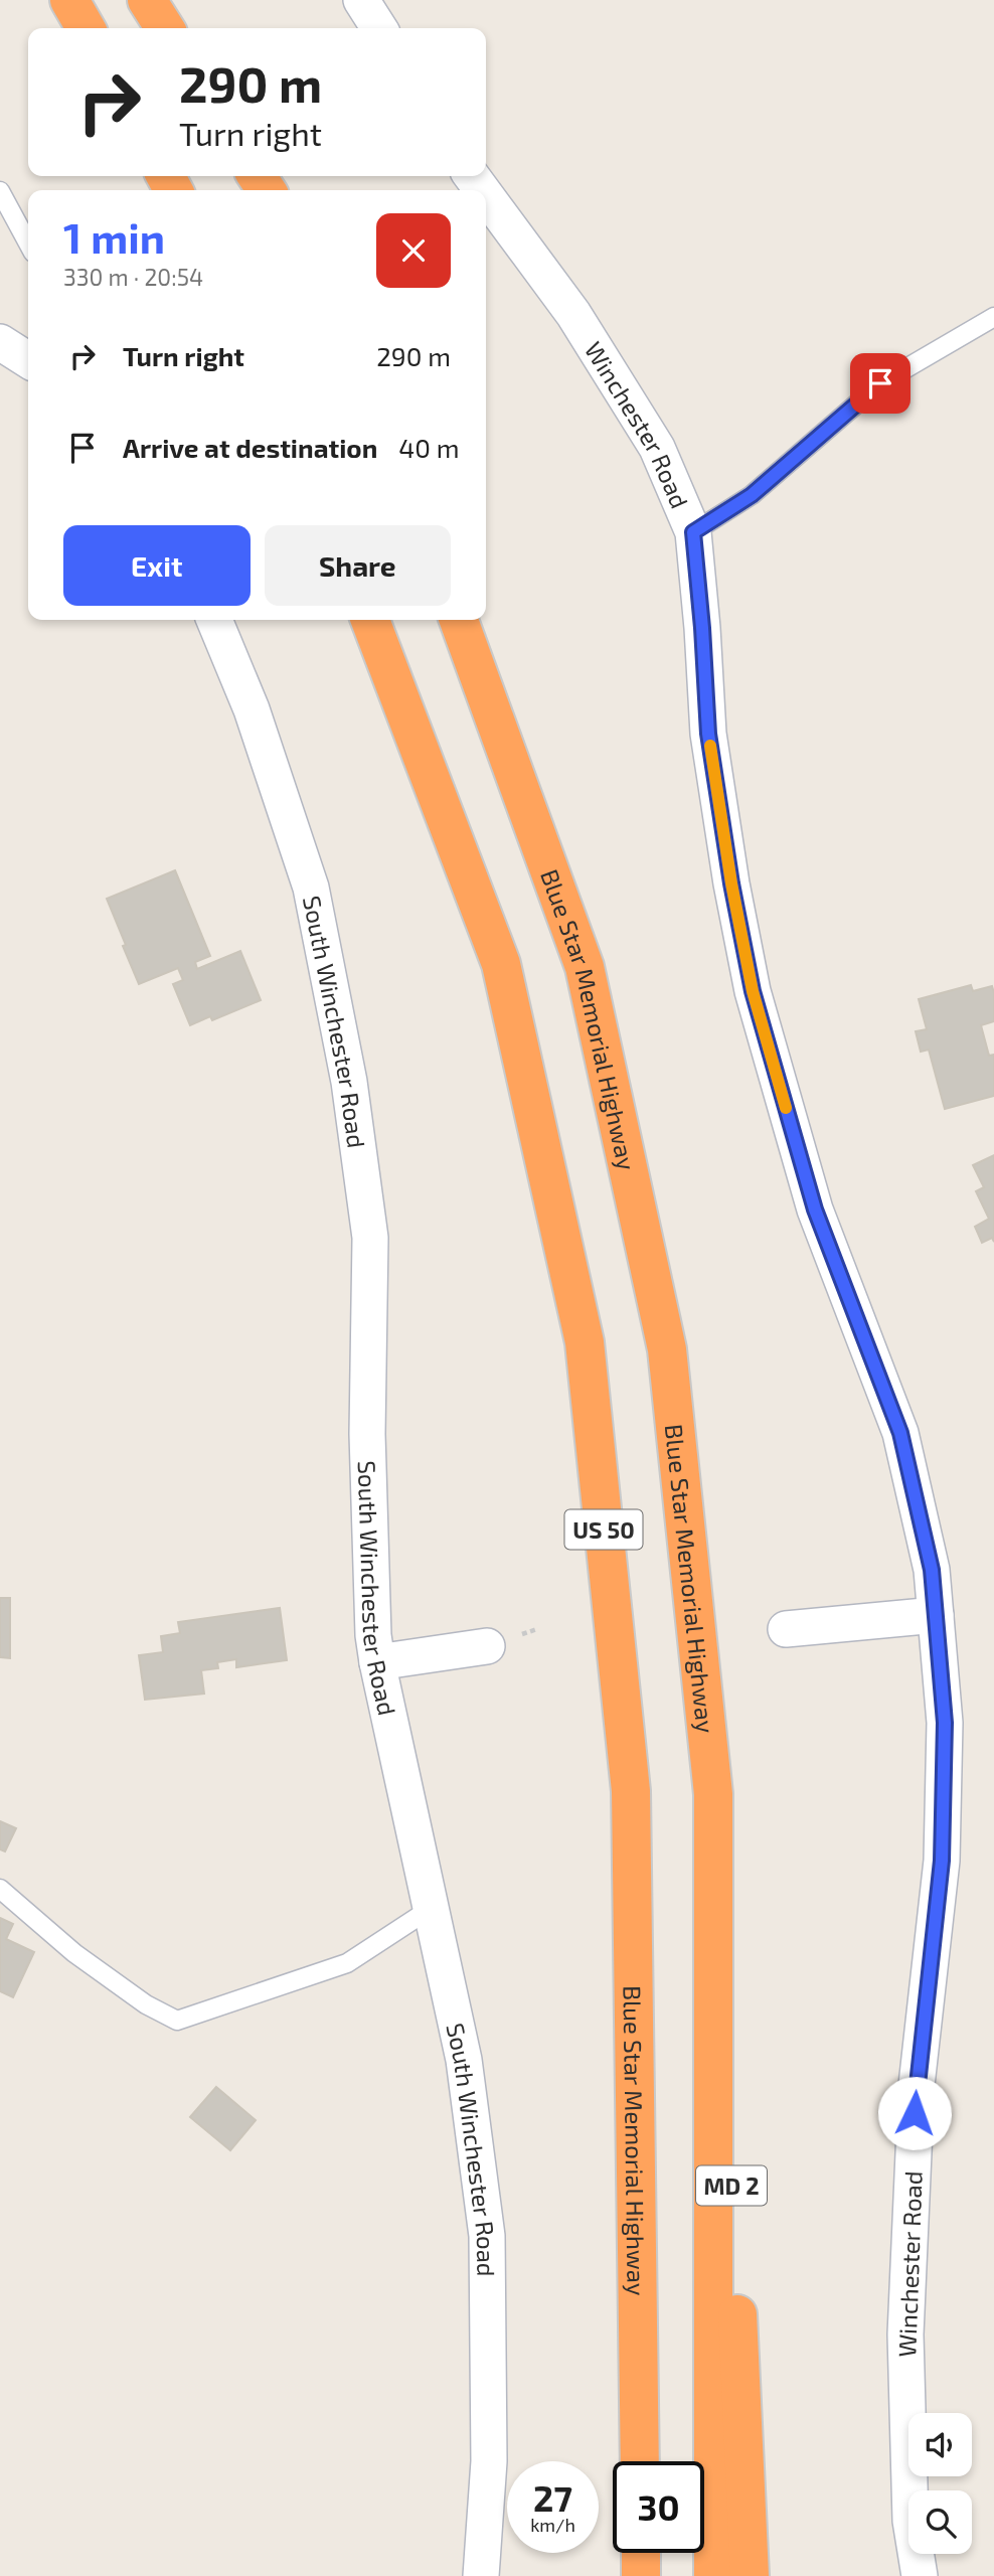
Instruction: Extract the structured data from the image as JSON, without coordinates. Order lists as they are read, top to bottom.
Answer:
{
  "streets": {
    "highway": ["Blue Star Memorial Highway", "US 50", "MD 2"],
    "street": ["Winchester Road", "South Winchester Road"]
  },
  "crossings": [
    ["Blue Star Memorial Highway", "MD 2"]
  ],
  "page": {
    "turn": ["290 m", "Turn right"],
    "heading": ["1 min", "330 m · 20:54"],
    "list": [
      {
        "name": "Turn right",
        "value": "290 m"
      },
      {
        "name": "Arrive at destination",
        "value": "40 m"
      }
    ],
    "buttons": ["Exit", "Share"],
    "speed": "27 km/h",
    "limit": "30"
  }
}
